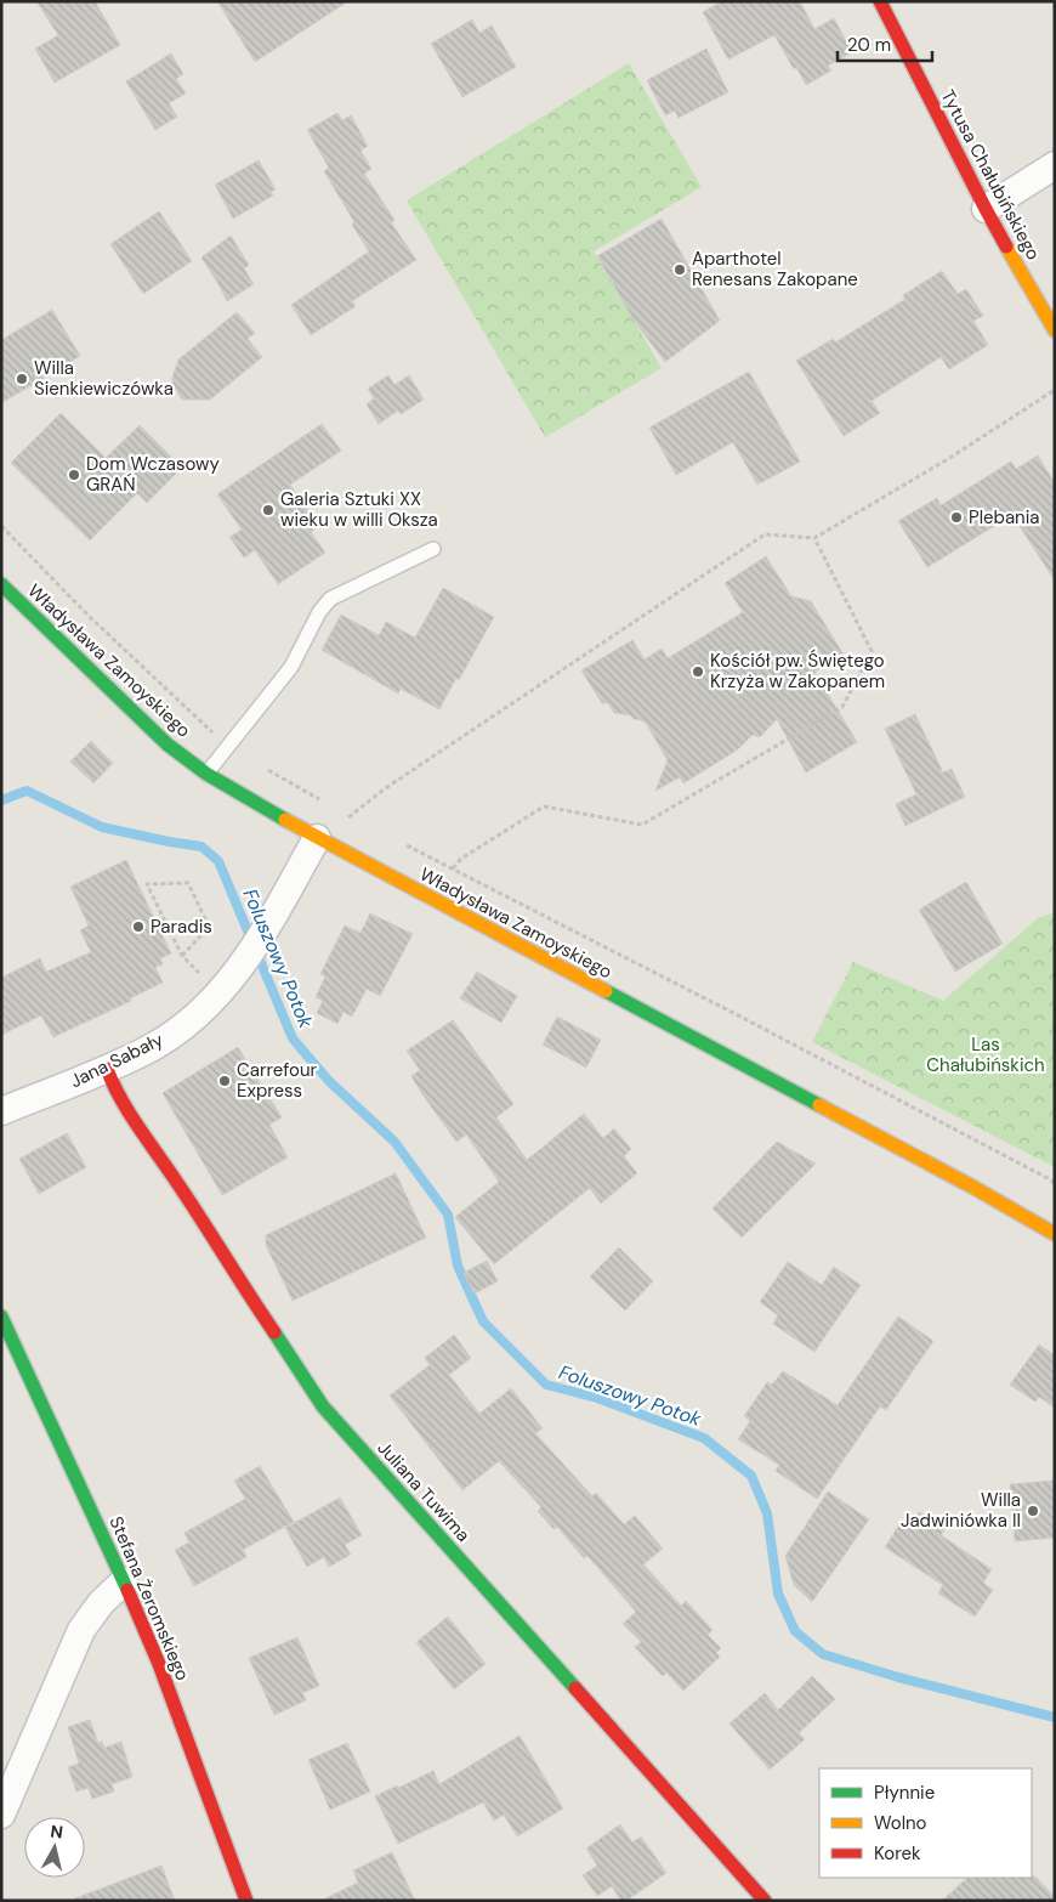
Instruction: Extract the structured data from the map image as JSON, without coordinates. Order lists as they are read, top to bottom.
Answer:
{
  "streets": {
    "street": [
      "Tytusa Chałubińskiego",
      "Władysława Zamoyskiego",
      "Jana Sabały",
      "Juliana Tuwima",
      "Stefana Żeromskiego"
    ]
  },
  "crossings": [
    ["Władysława Zamoyskiego", "Jana Sabały"],
    ["Jana Sabały", "Juliana Tuwima"]
  ],
  "water": ["Foluszowy Potok"],
  "parks": ["Las Chałubińskich"],
  "places": [
    "Aparthotel Renesans Zakopane",
    "Willa Sienkiewiczówka",
    "Dom Wczasowy GRAŃ",
    "Galeria Sztuki XX wieku w willi Oksza",
    "Plebania",
    "Kościół pw. Świętego Krzyża w Zakopanem",
    "Paradis",
    "Carrefour Express",
    "Willa Jadwiniówka II"
  ],
  "legend": ["Płynnie", "Wolno", "Korek"],
  "scale_bar": "20 m",
  "north": "top"
}
